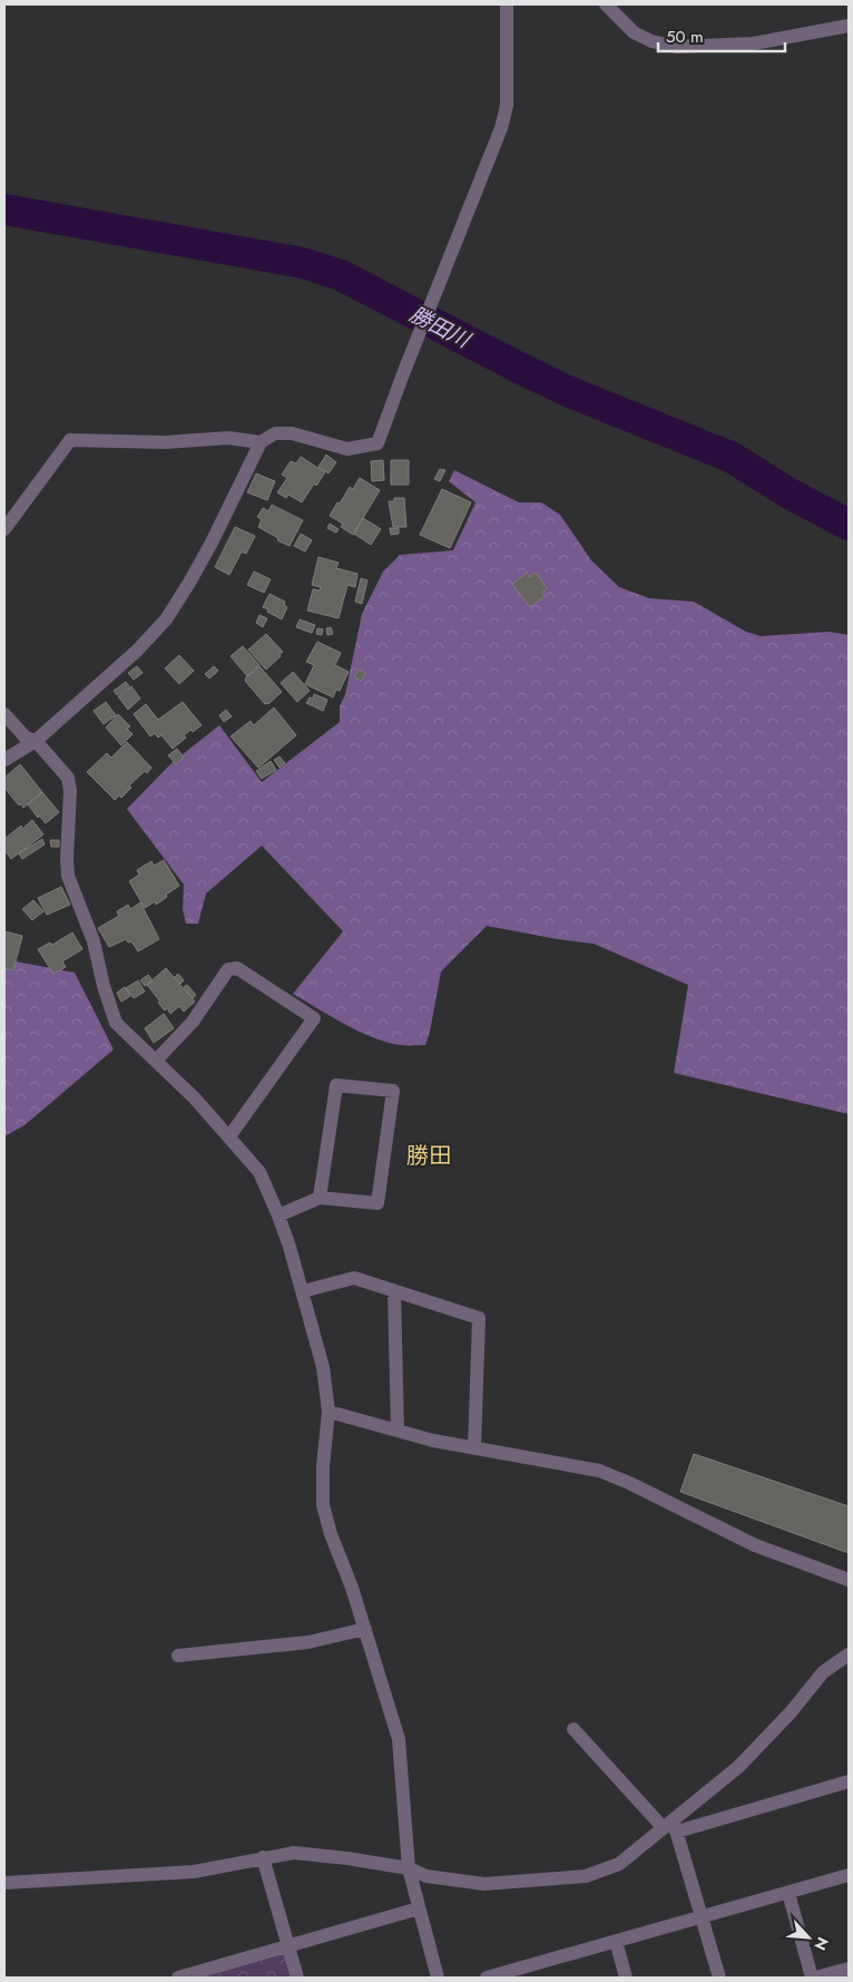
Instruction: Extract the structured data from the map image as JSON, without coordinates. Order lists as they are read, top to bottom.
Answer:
{
  "districts": ["勝田"],
  "water": ["勝田川"],
  "scale_bar": "50 m",
  "north": "bottom right"
}
